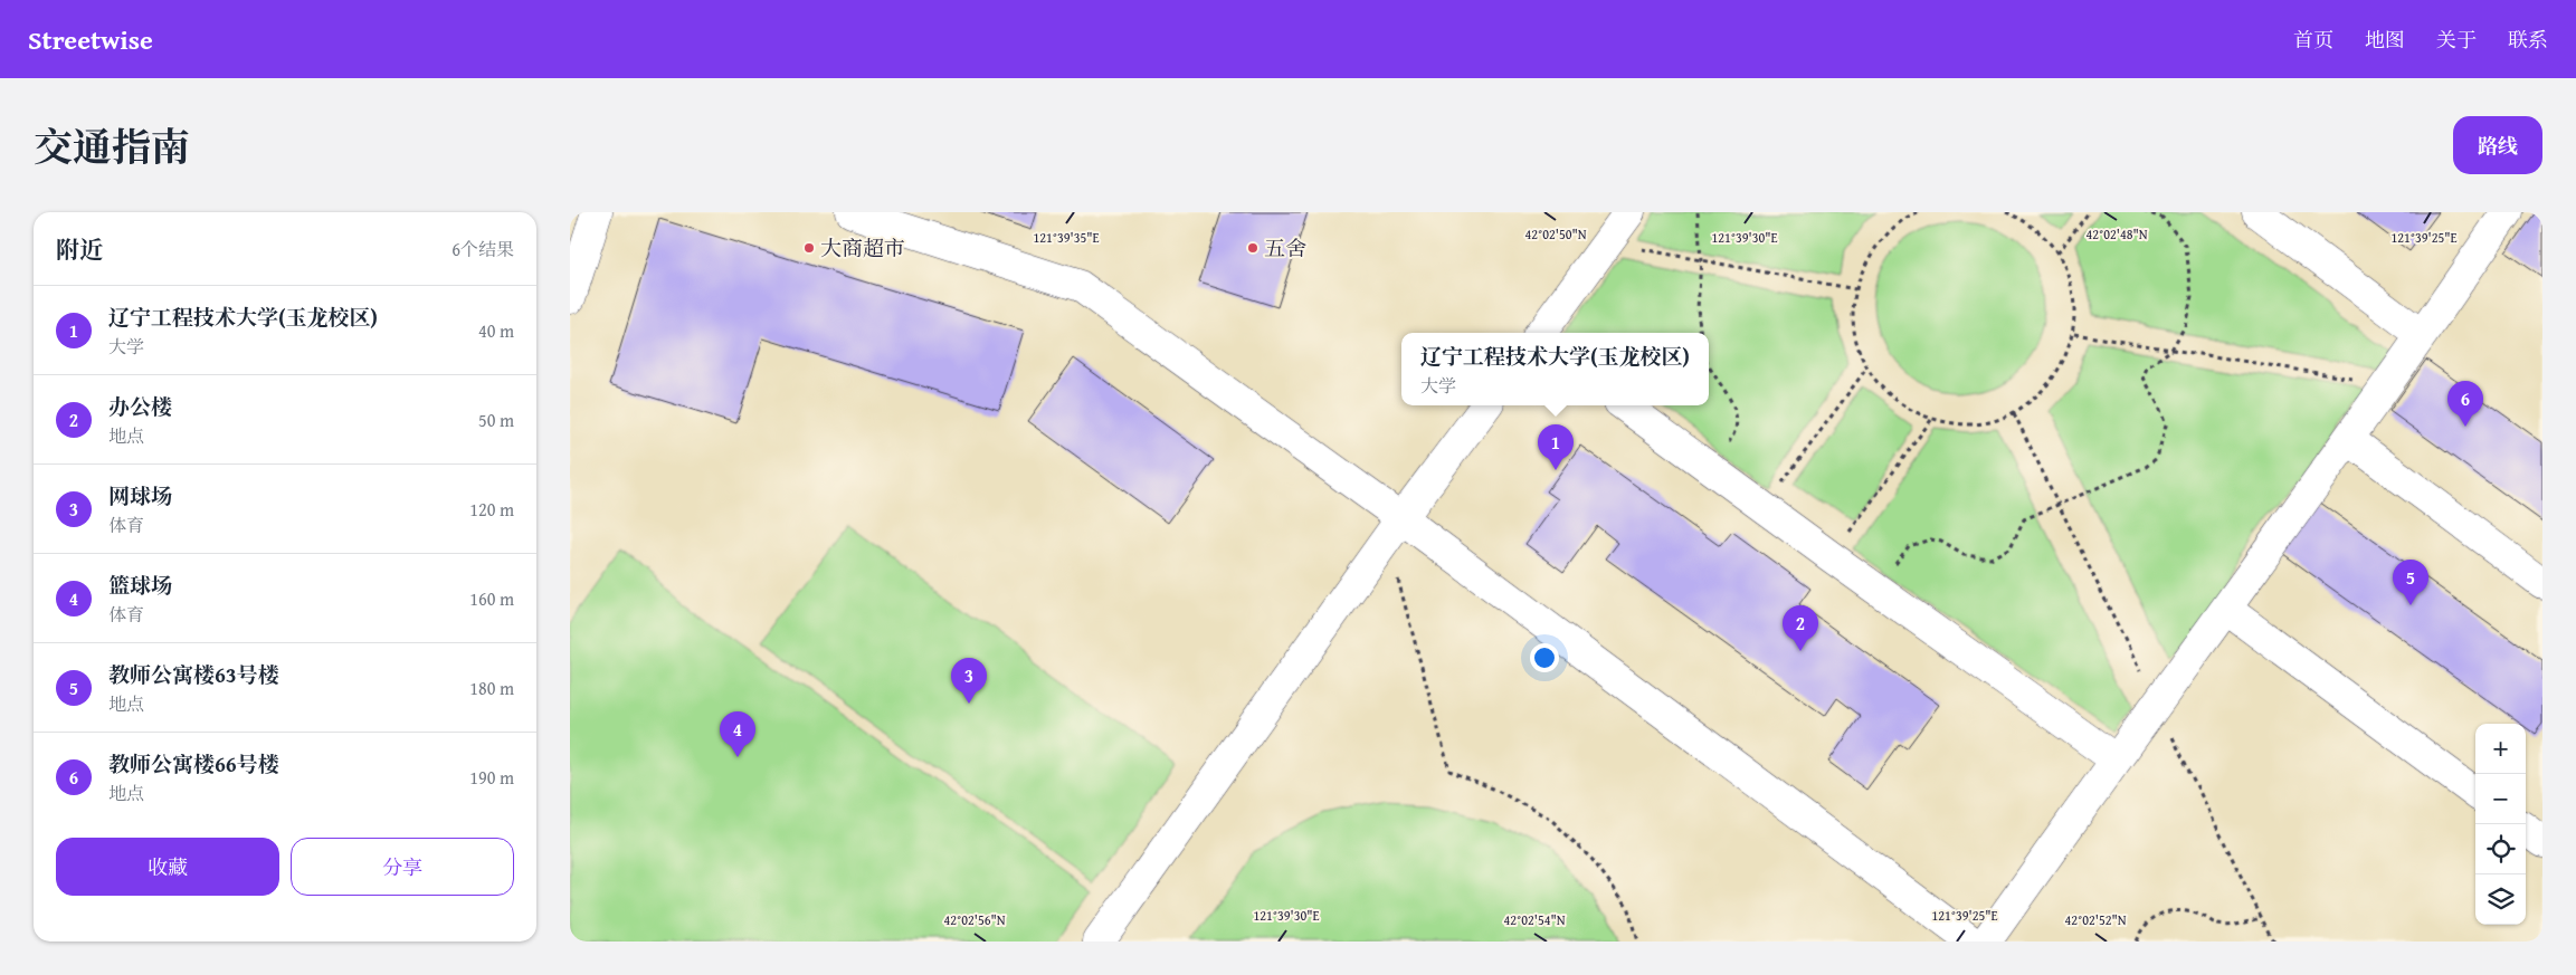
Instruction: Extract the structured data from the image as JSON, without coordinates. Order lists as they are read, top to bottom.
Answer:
{
  "places": ["大商超市", "五舍"],
  "page": {
    "header": "Streetwise",
    "nav": [
      "首页",
      "地图",
      "关于",
      "联系"
    ],
    "title": "交通指南",
    "buttons": [
      "路线",
      ["收藏", "分享"]
    ],
    "heading": ["附近", "6个结果"],
    "list": [
      {
        "mark": "1",
        "name": "辽宁工程技术大学(玉龙校区)",
        "note": "大学",
        "value": "40 m"
      },
      {
        "mark": "2",
        "name": "办公楼",
        "note": "地点",
        "value": "50 m"
      },
      {
        "mark": "3",
        "name": "网球场",
        "note": "体育",
        "value": "120 m"
      },
      {
        "mark": "4",
        "name": "篮球场",
        "note": "体育",
        "value": "160 m"
      },
      {
        "mark": "5",
        "name": "教师公寓楼63号楼",
        "note": "地点",
        "value": "180 m"
      },
      {
        "mark": "6",
        "name": "教师公寓楼66号楼",
        "note": "地点",
        "value": "190 m"
      }
    ],
    "popup": ["辽宁工程技术大学(玉龙校区)", "大学"],
    "pins": [
      "6",
      "1",
      "5",
      "2",
      "3",
      "4"
    ],
    "map_buttons": ["+", "−"]
  },
  "coordinates": [
    "42°02'50\"N",
    "42°02'48\"N",
    "121°39'35\"E",
    "121°39'30\"E",
    "121°39'25\"E",
    "42°02'56\"N",
    "42°02'54\"N",
    "42°02'52\"N"
  ]
}
